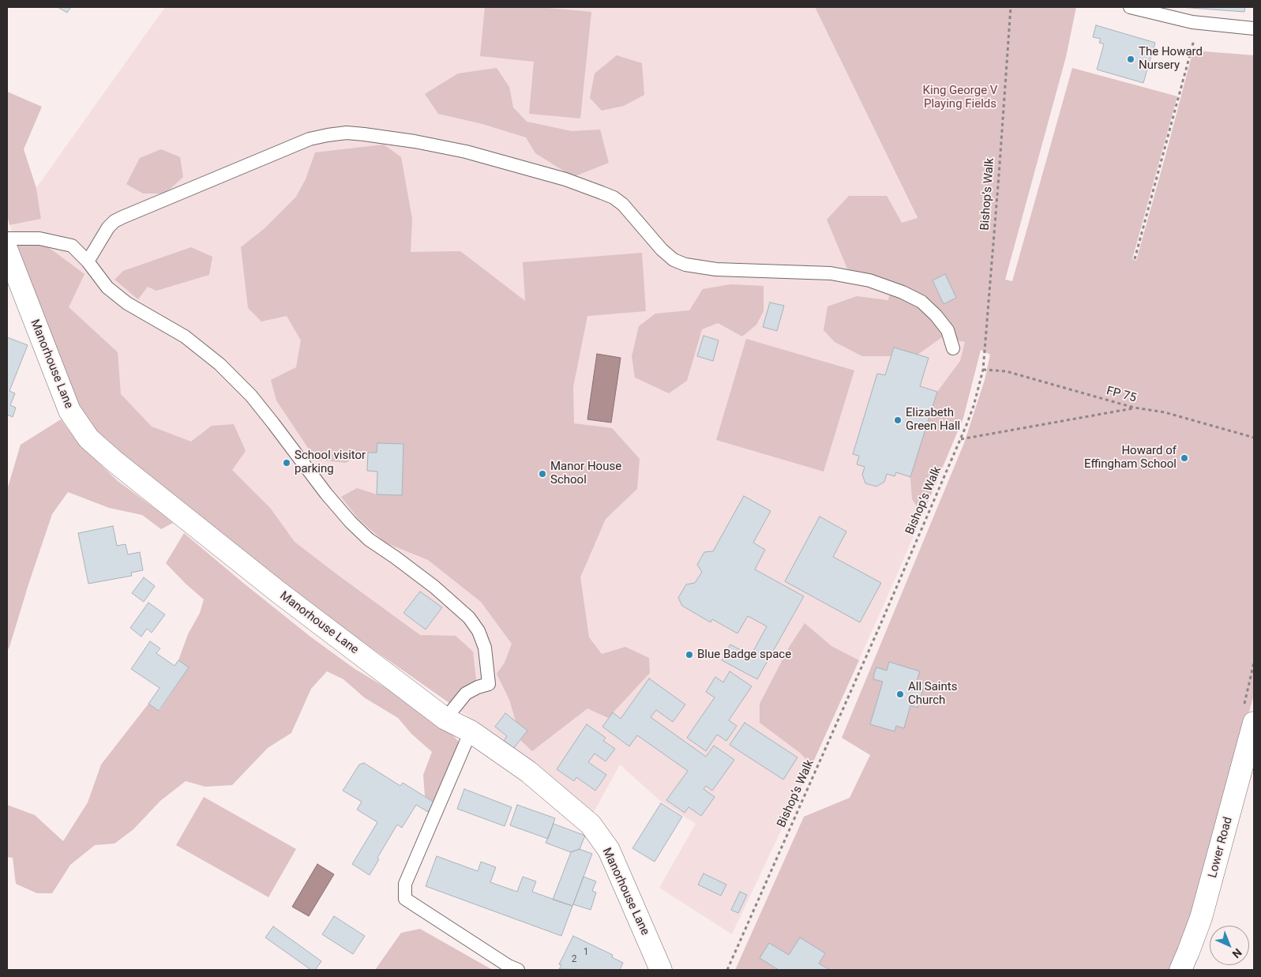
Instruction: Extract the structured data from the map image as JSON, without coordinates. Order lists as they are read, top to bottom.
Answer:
{
  "streets": {
    "street": ["Manorhouse Lane", "Lower Road"],
    "path": ["Bishop’s Walk", "FP 75"]
  },
  "crossings": [
    ["Bishop’s Walk", "FP 75"]
  ],
  "parks": ["King George V Playing Fields"],
  "places": [
    "The Howard Nursery",
    "Elizabeth Green Hall",
    "Howard of Effingham School",
    "School visitor parking",
    "Manor House School",
    "Blue Badge space",
    "All Saints Church"
  ],
  "house_numbers": ["1", "2"],
  "north": "bottom right"
}
